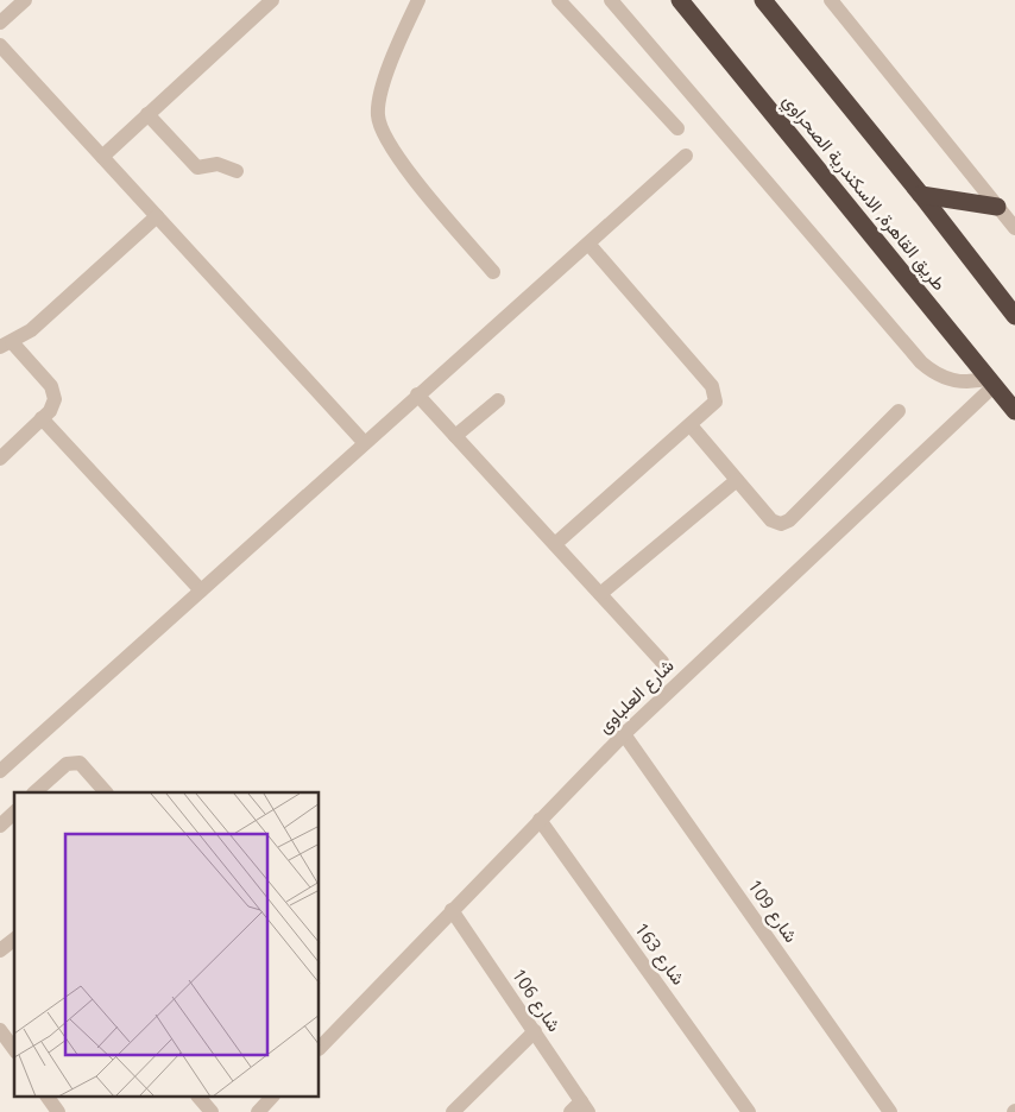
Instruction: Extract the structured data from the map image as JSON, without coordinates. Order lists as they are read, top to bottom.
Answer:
{
  "streets": {
    "highway": ["طريق القاهرة, الاسكندرية الصحراوي"],
    "street": [
      "شارع العلباوى",
      "شارع 109",
      "شارع 163",
      "شارع 106"
    ]
  },
  "crossings": [
    ["طريق القاهرة, الاسكندرية الصحراوي", "شارع العلباوى"],
    ["شارع العلباوى", "شارع 109"],
    ["شارع العلباوى", "شارع 163"],
    ["شارع العلباوى", "شارع 106"]
  ]
}
